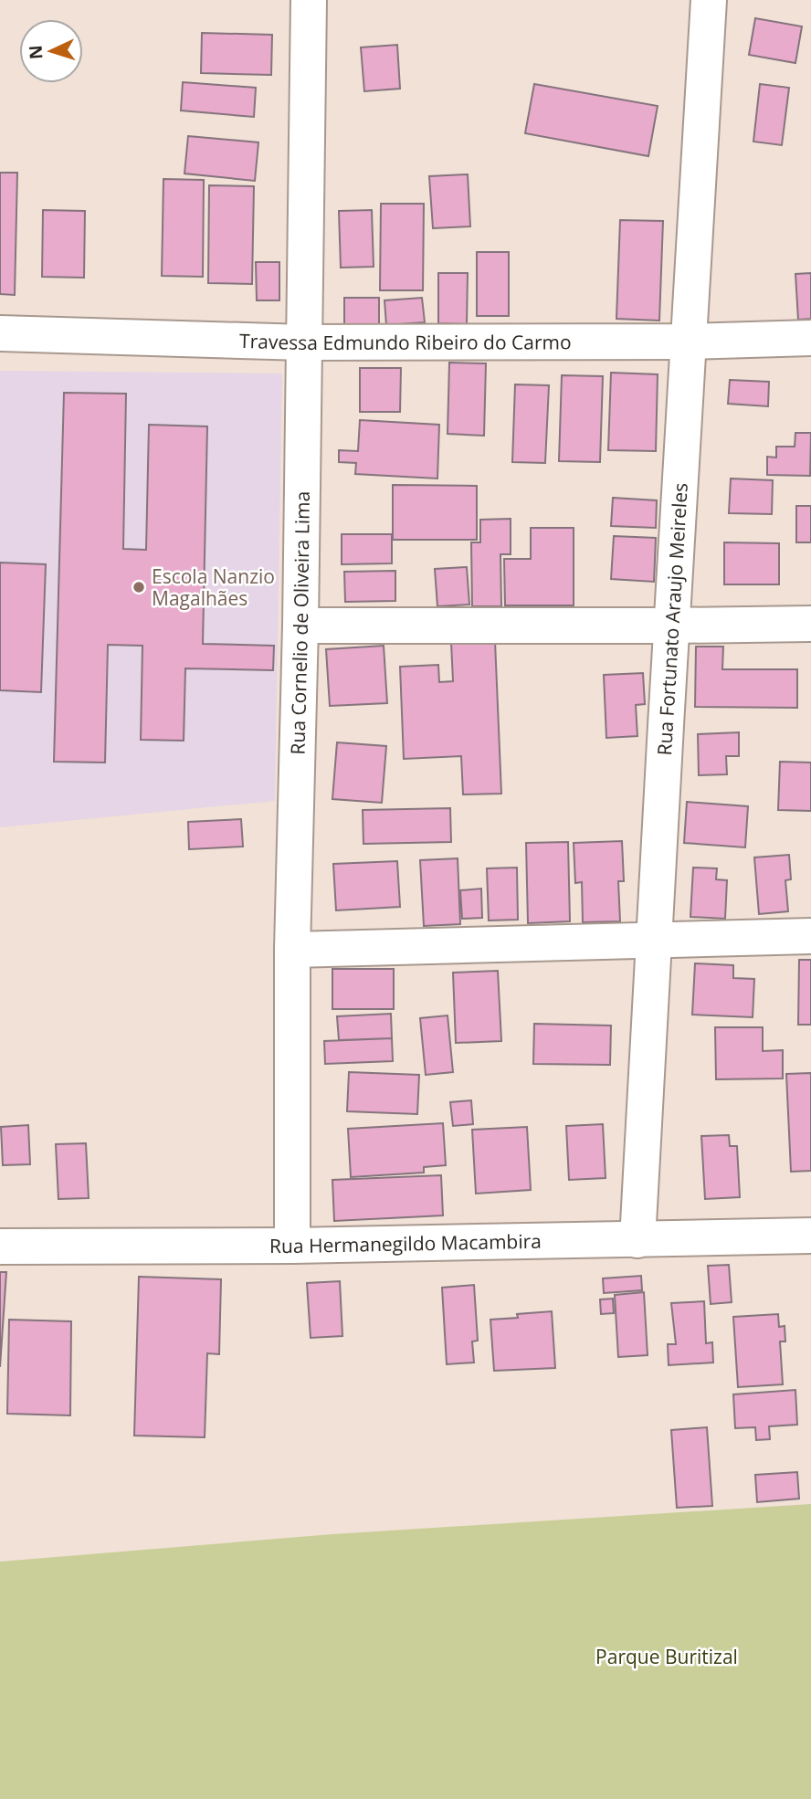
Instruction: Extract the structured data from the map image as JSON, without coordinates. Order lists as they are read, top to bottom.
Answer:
{
  "streets": {
    "street": [
      "Travessa Edmundo Ribeiro do Carmo",
      "Rua Fortunato Araujo Meireles",
      "Rua Cornelio de Oliveira Lima",
      "Rua Hermanegildo Macambira"
    ]
  },
  "crossings": [
    ["Travessa Edmundo Ribeiro do Carmo", "Rua Fortunato Araujo Meireles"],
    ["Travessa Edmundo Ribeiro do Carmo", "Rua Cornelio de Oliveira Lima"],
    ["Rua Fortunato Araujo Meireles", "Rua Hermanegildo Macambira"],
    ["Rua Cornelio de Oliveira Lima", "Rua Hermanegildo Macambira"]
  ],
  "parks": ["Parque Buritizal"],
  "places": ["Escola Nanzio Magalhães"],
  "north": "left"
}
